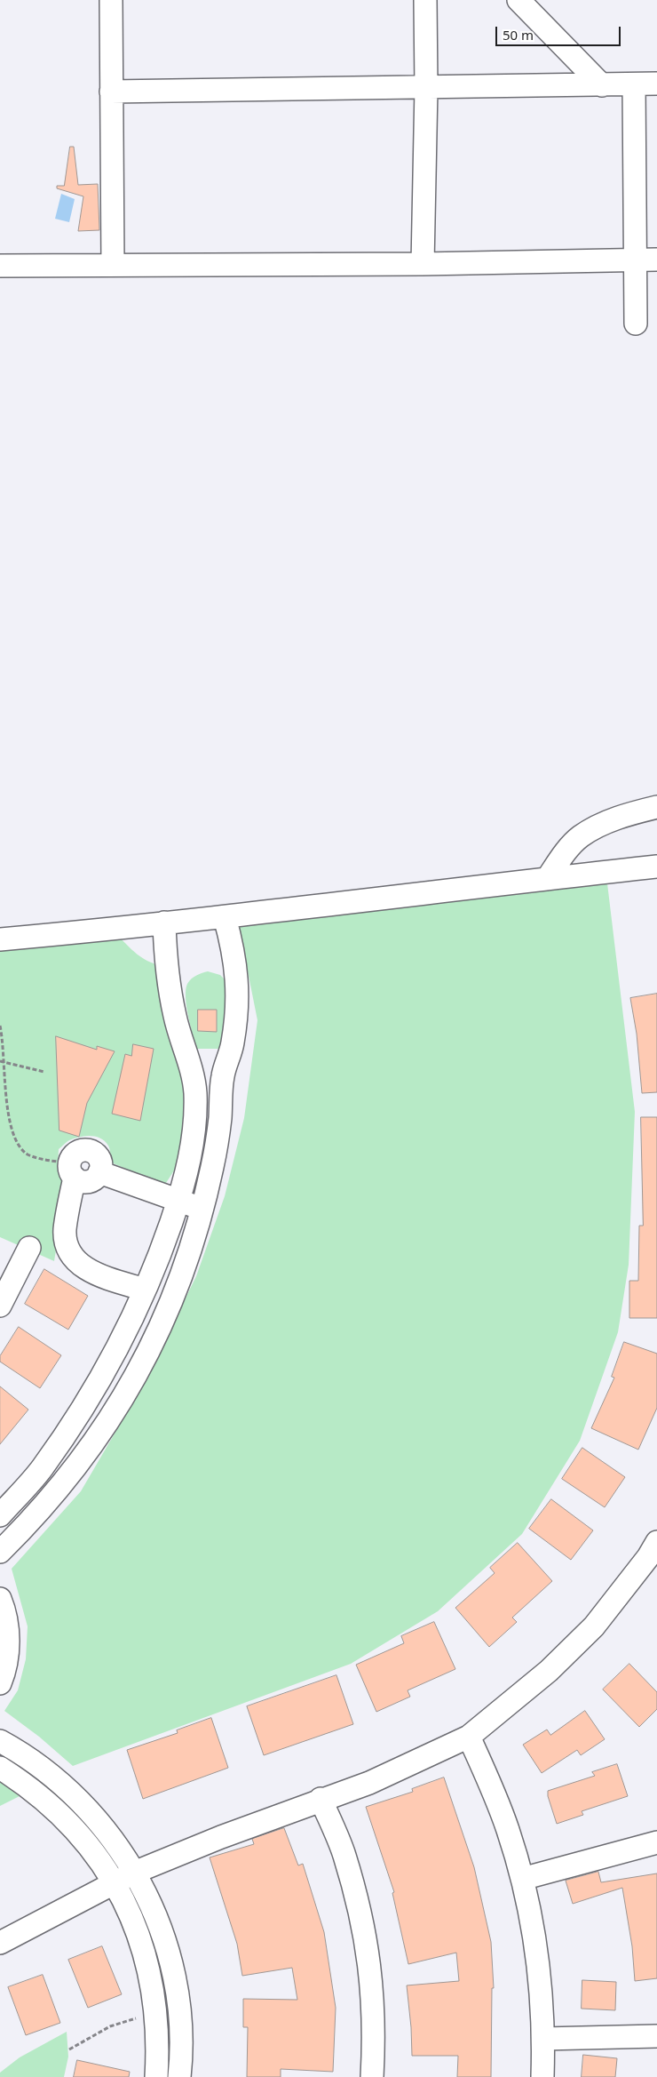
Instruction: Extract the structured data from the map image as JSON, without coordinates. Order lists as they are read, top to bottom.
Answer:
{
  "scale_bar": "50 m"
}
